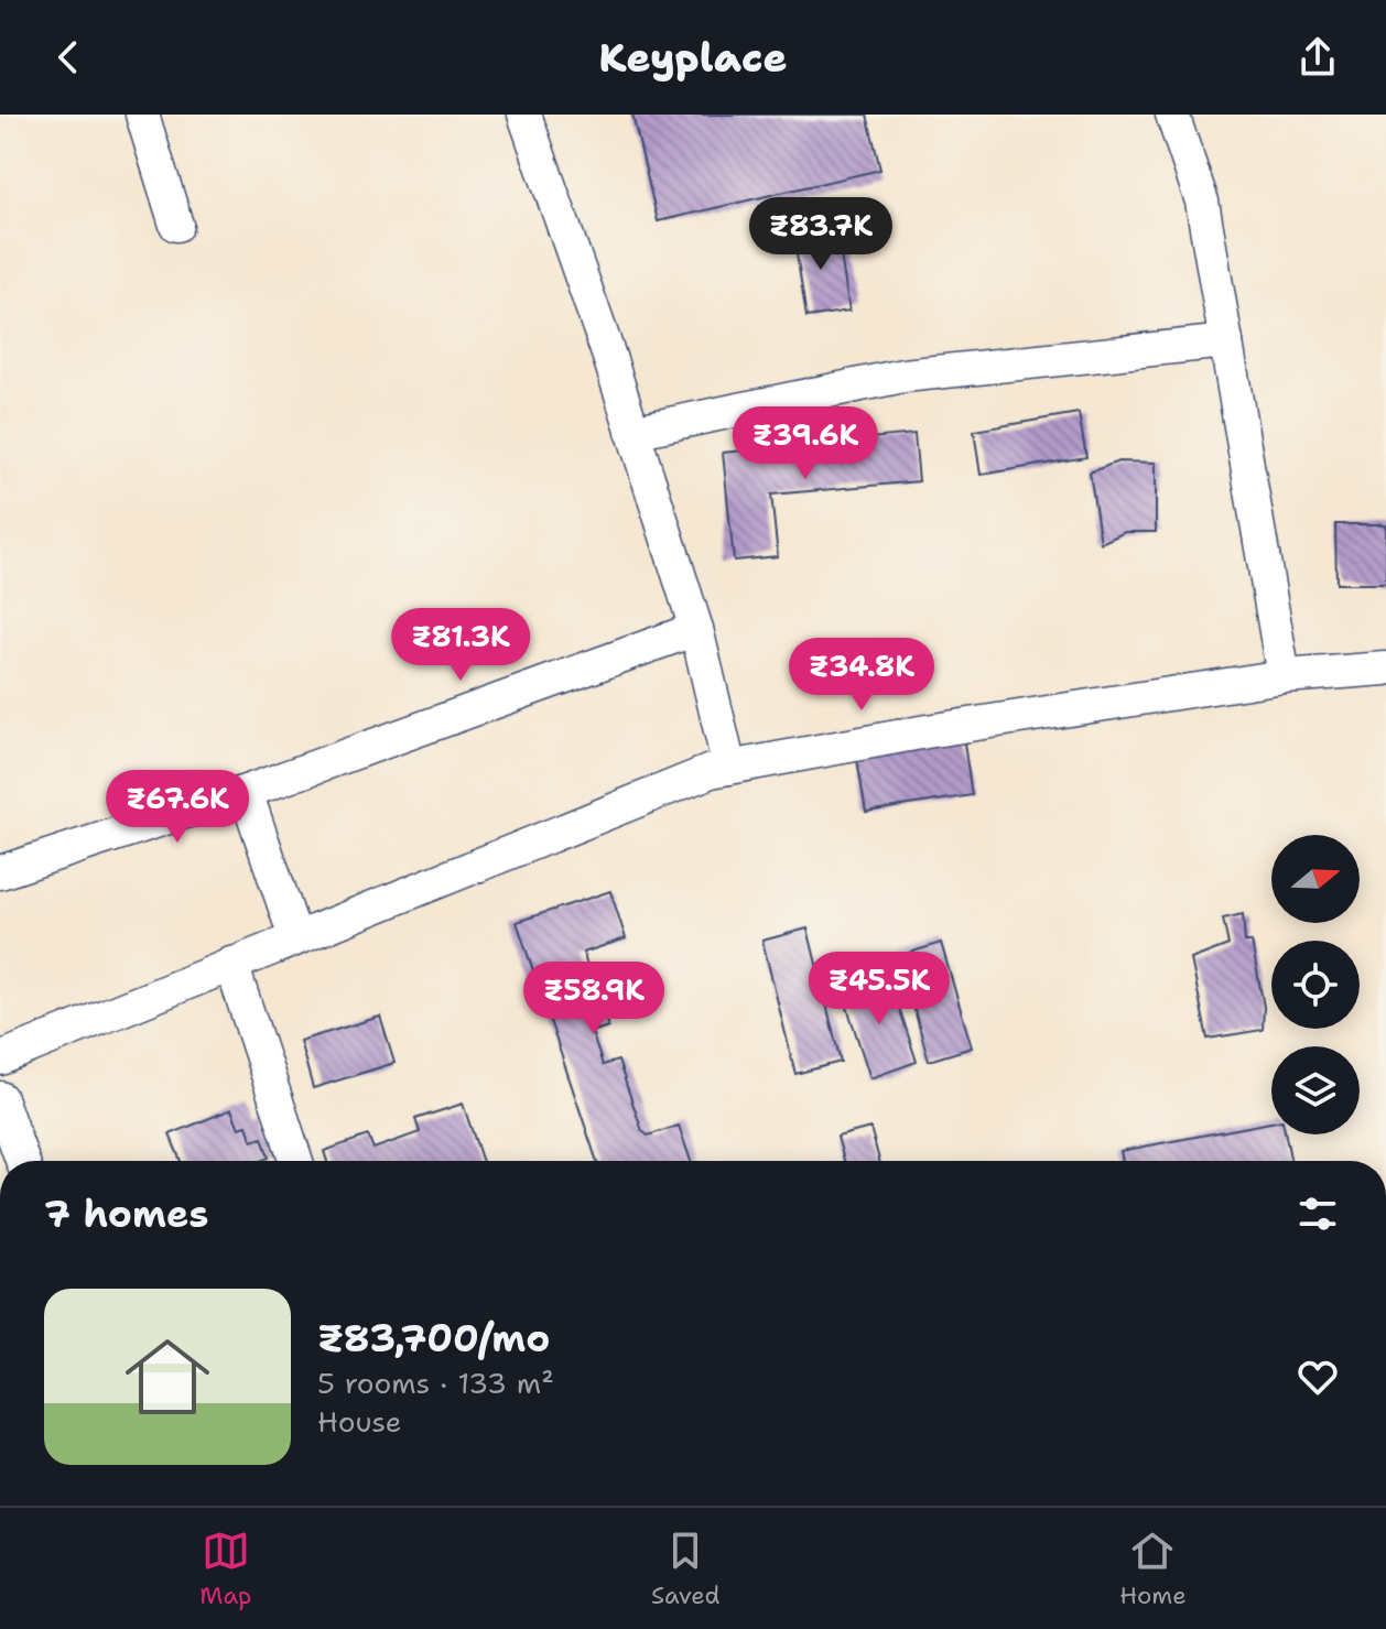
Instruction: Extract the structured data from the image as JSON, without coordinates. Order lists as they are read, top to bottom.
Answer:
{
  "north": "right",
  "page": {
    "header": "Keyplace",
    "price": [
      "₹83.7K",
      "₹39.6K",
      "₹81.3K",
      "₹34.8K",
      "₹67.6K",
      "₹45.5K",
      "₹58.9K"
    ],
    "heading": "7 homes",
    "list": [
      {
        "name": "₹83,700/mo",
        "note": "5 rooms · 133 m² · House"
      }
    ],
    "tabs": ["Map", "Saved", "Home"]
  }
}
